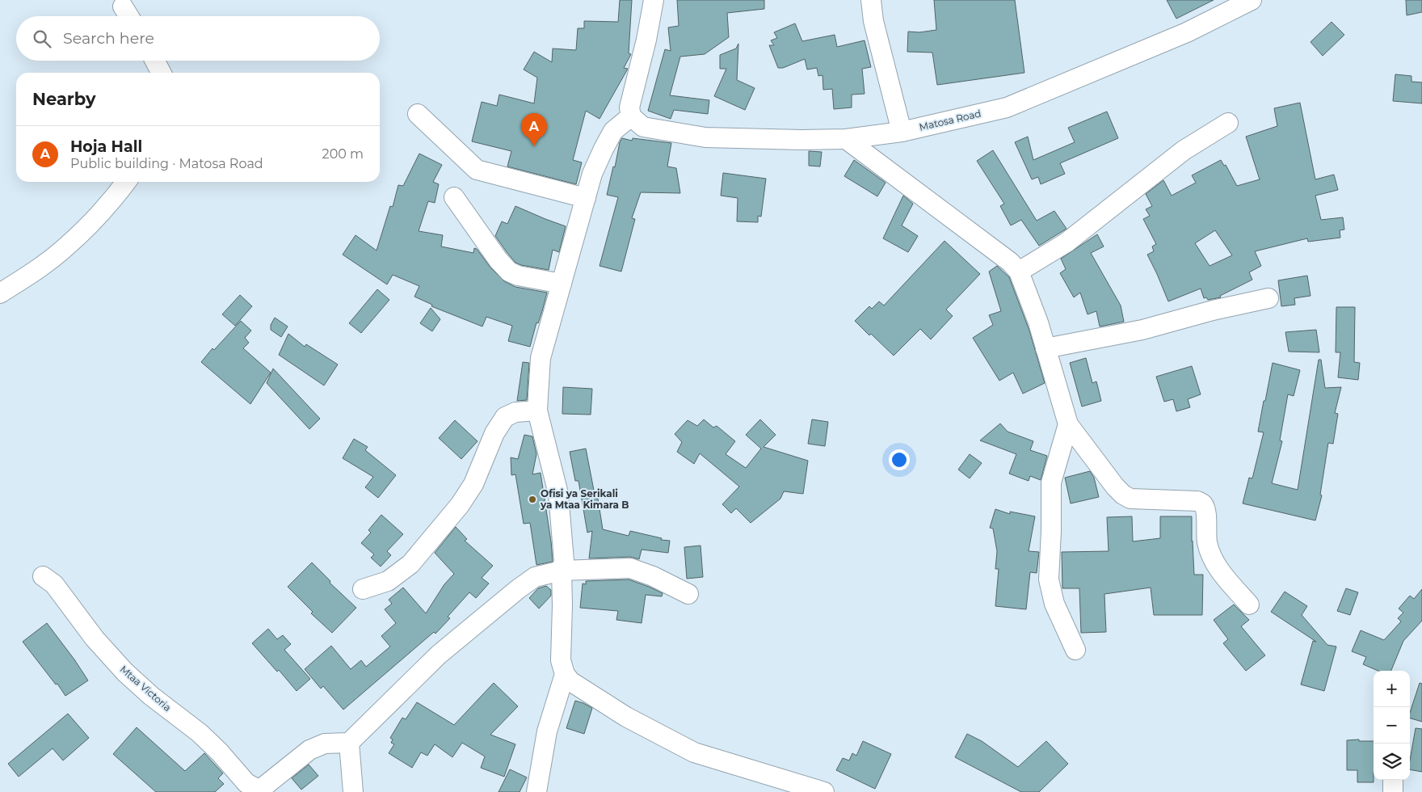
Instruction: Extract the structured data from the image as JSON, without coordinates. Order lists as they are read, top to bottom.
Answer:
{
  "streets": {
    "street": ["Matosa Road", "Mtaa Victoria"]
  },
  "places": ["Ofisi ya Serikali ya Mtaa Kimara B"],
  "page": {
    "search": "Search here",
    "heading": "Nearby",
    "pins": "A",
    "list": [
      {
        "mark": "A",
        "name": "Hoja Hall",
        "note": "Public building · Matosa Road",
        "value": "200 m"
      }
    ],
    "map_buttons": ["+", "−"]
  }
}
